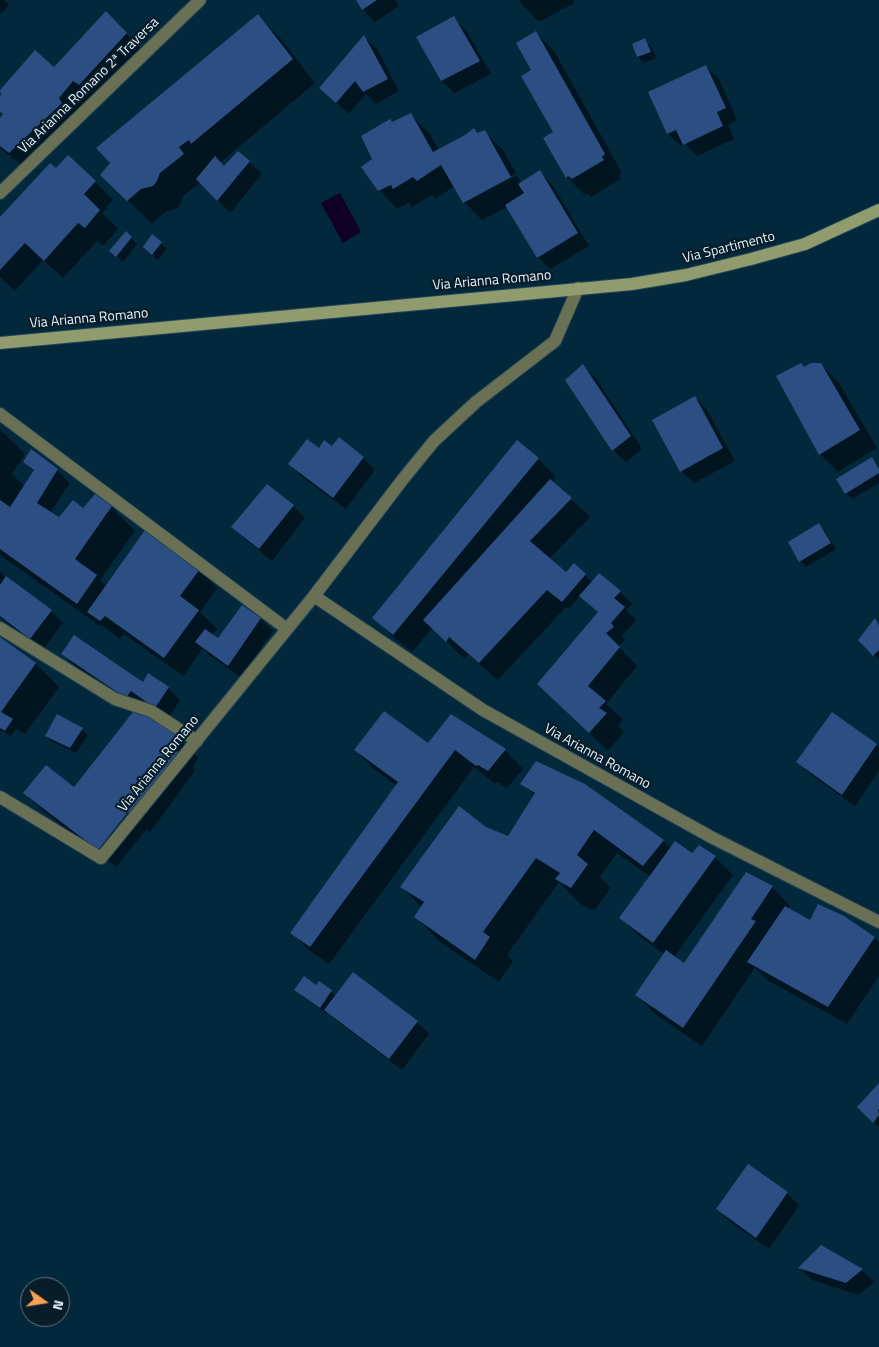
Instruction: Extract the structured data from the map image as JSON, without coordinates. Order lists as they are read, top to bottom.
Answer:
{
  "streets": {
    "street": ["Via Arianna Romano 2ª Traversa", "Via Spartimento", "Via Arianna Romano"]
  },
  "crossings": [
    ["Via Spartimento", "Via Arianna Romano"]
  ],
  "north": "right"
}
